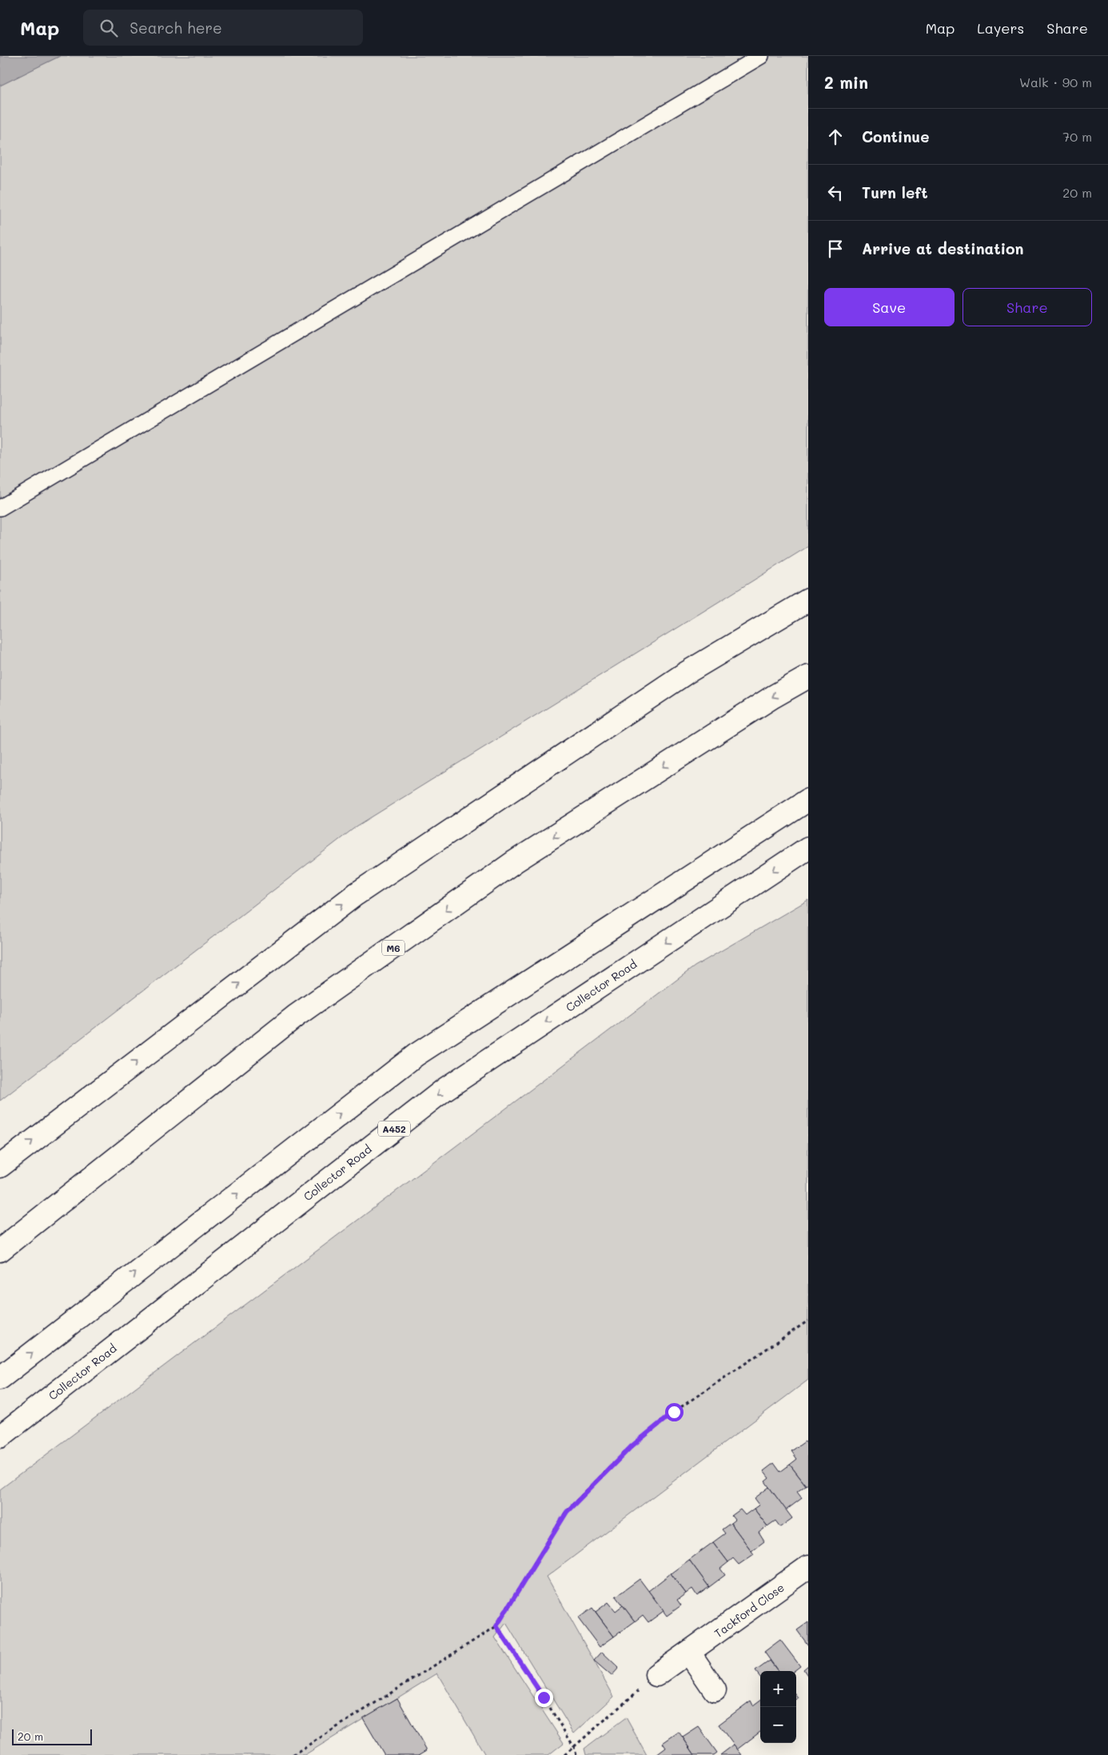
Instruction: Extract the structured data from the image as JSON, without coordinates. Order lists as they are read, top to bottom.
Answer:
{
  "streets": {
    "main road": [
      "M6",
      "Collector Road",
      "A452",
      "Tackford Close"
    ]
  },
  "scale_bar": "20 m",
  "page": {
    "header": "Map",
    "search": "Search here",
    "nav": ["Map", "Layers", "Share"],
    "heading": ["2 min", "Walk · 90 m"],
    "list": [
      ["Continue", "70 m"],
      ["Turn left", "20 m"],
      "Arrive at destination"
    ],
    "buttons": ["Save", "Share"],
    "map_buttons": ["+", "−"],
    "scale": "20 m"
  }
}
